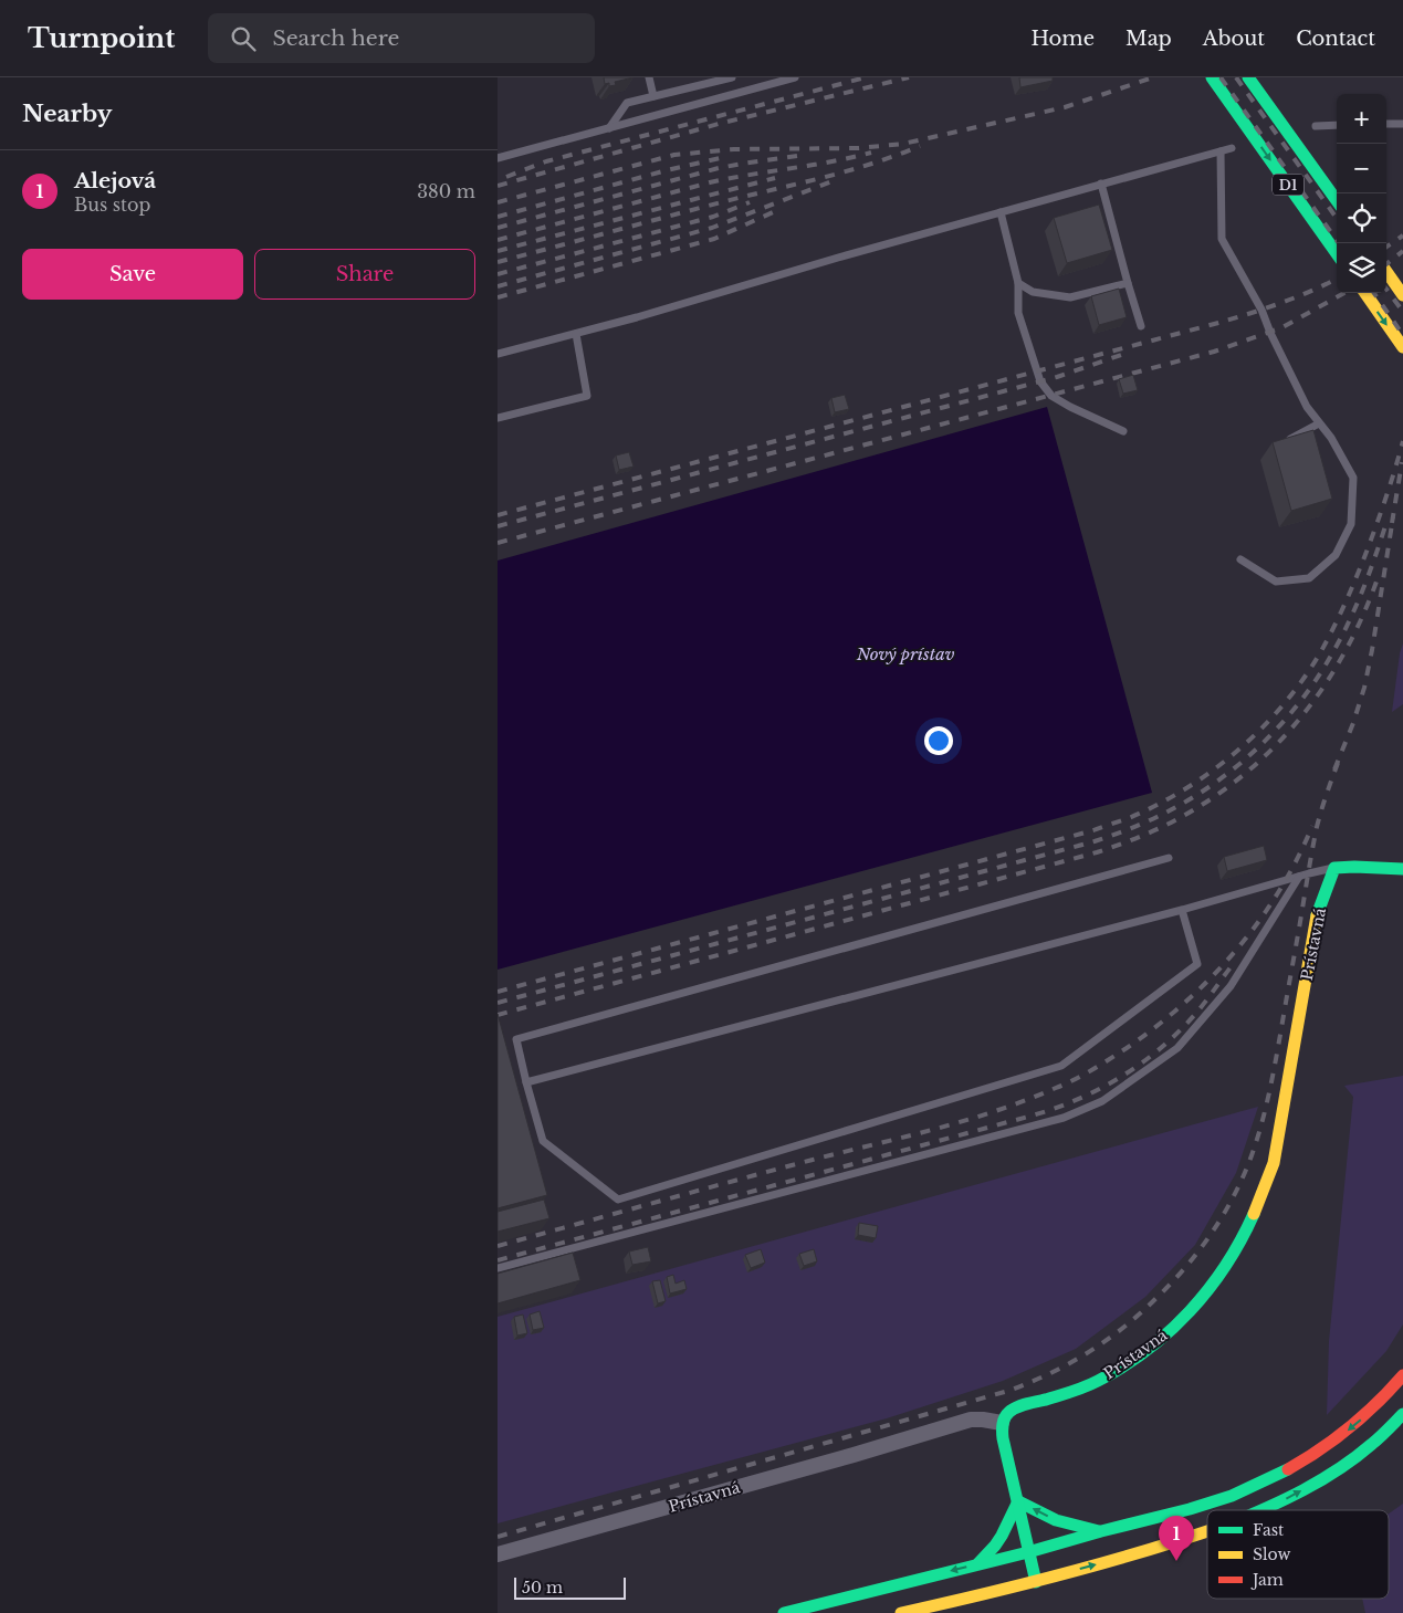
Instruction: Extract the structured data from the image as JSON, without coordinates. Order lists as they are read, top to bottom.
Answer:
{
  "streets": {
    "main road": ["D1", "Prístavná"]
  },
  "water": ["Nový prístav"],
  "legend": ["Fast", "Slow", "Jam"],
  "scale_bar": "50 m",
  "page": {
    "header": "Turnpoint",
    "search": "Search here",
    "nav": [
      "Home",
      "Map",
      "About",
      "Contact"
    ],
    "heading": "Nearby",
    "map_buttons": ["+", "−"],
    "list": [
      {
        "mark": "1",
        "name": "Alejová",
        "note": "Bus stop",
        "value": "380 m"
      }
    ],
    "buttons": ["Save", "Share"],
    "pins": "1",
    "scale": "50 m"
  }
}
